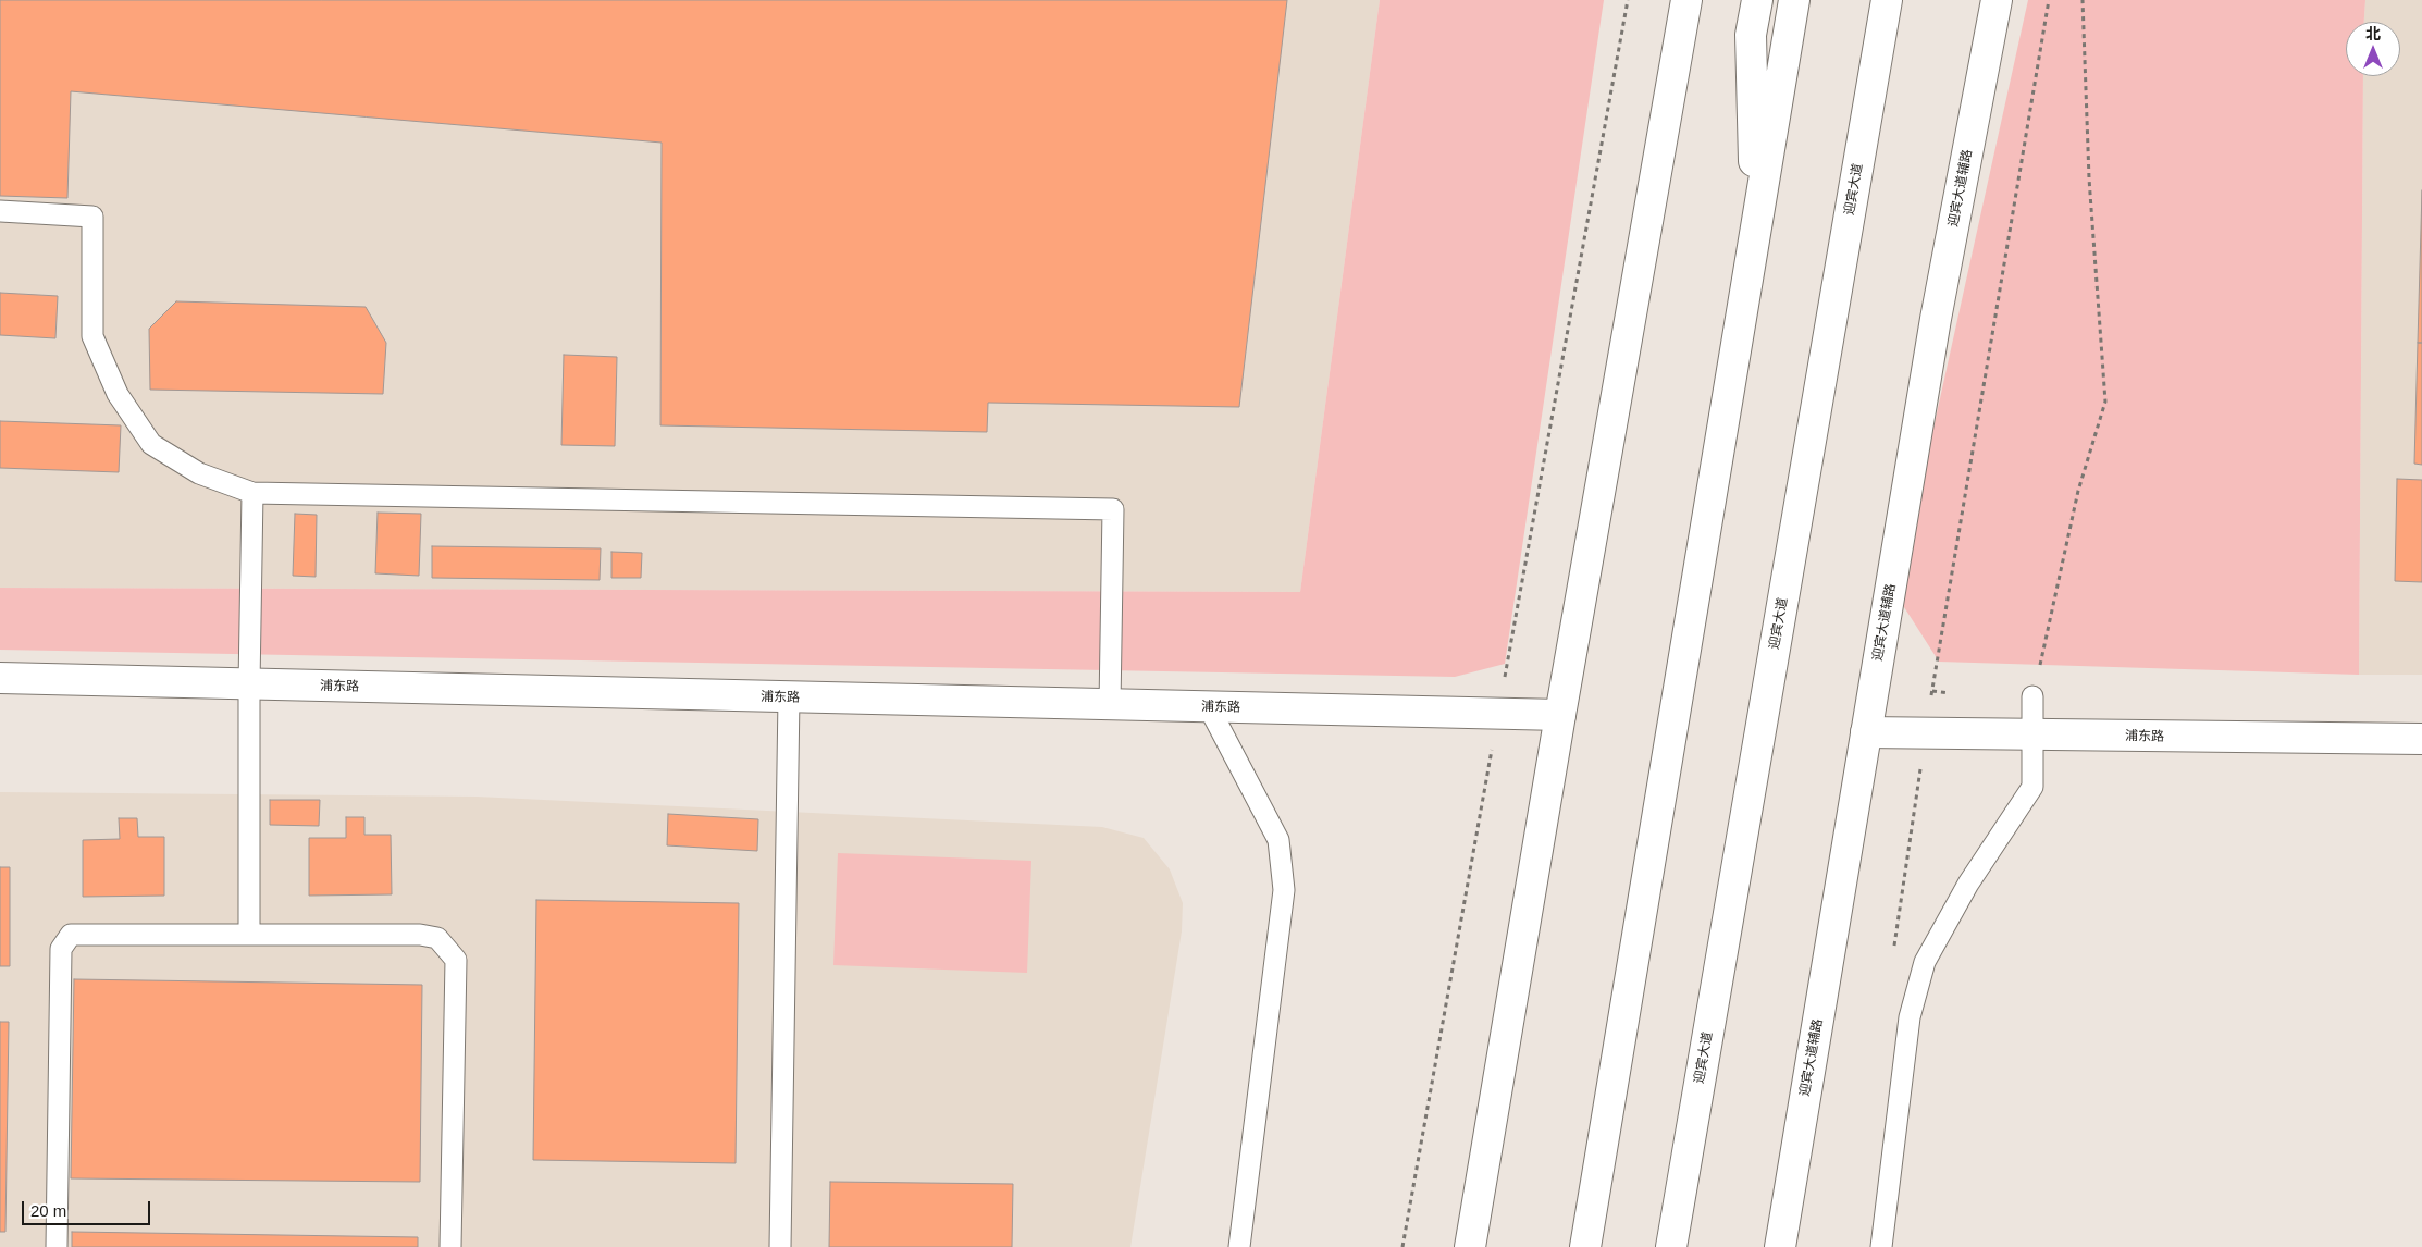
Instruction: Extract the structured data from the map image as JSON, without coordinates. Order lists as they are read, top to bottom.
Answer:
{
  "streets": {
    "main road": ["迎宾大道辅路", "迎宾大道", "浦东路"]
  },
  "crossings": [
    ["迎宾大道辅路", "浦东路"]
  ],
  "scale_bar": "20 m",
  "north": "top"
}
